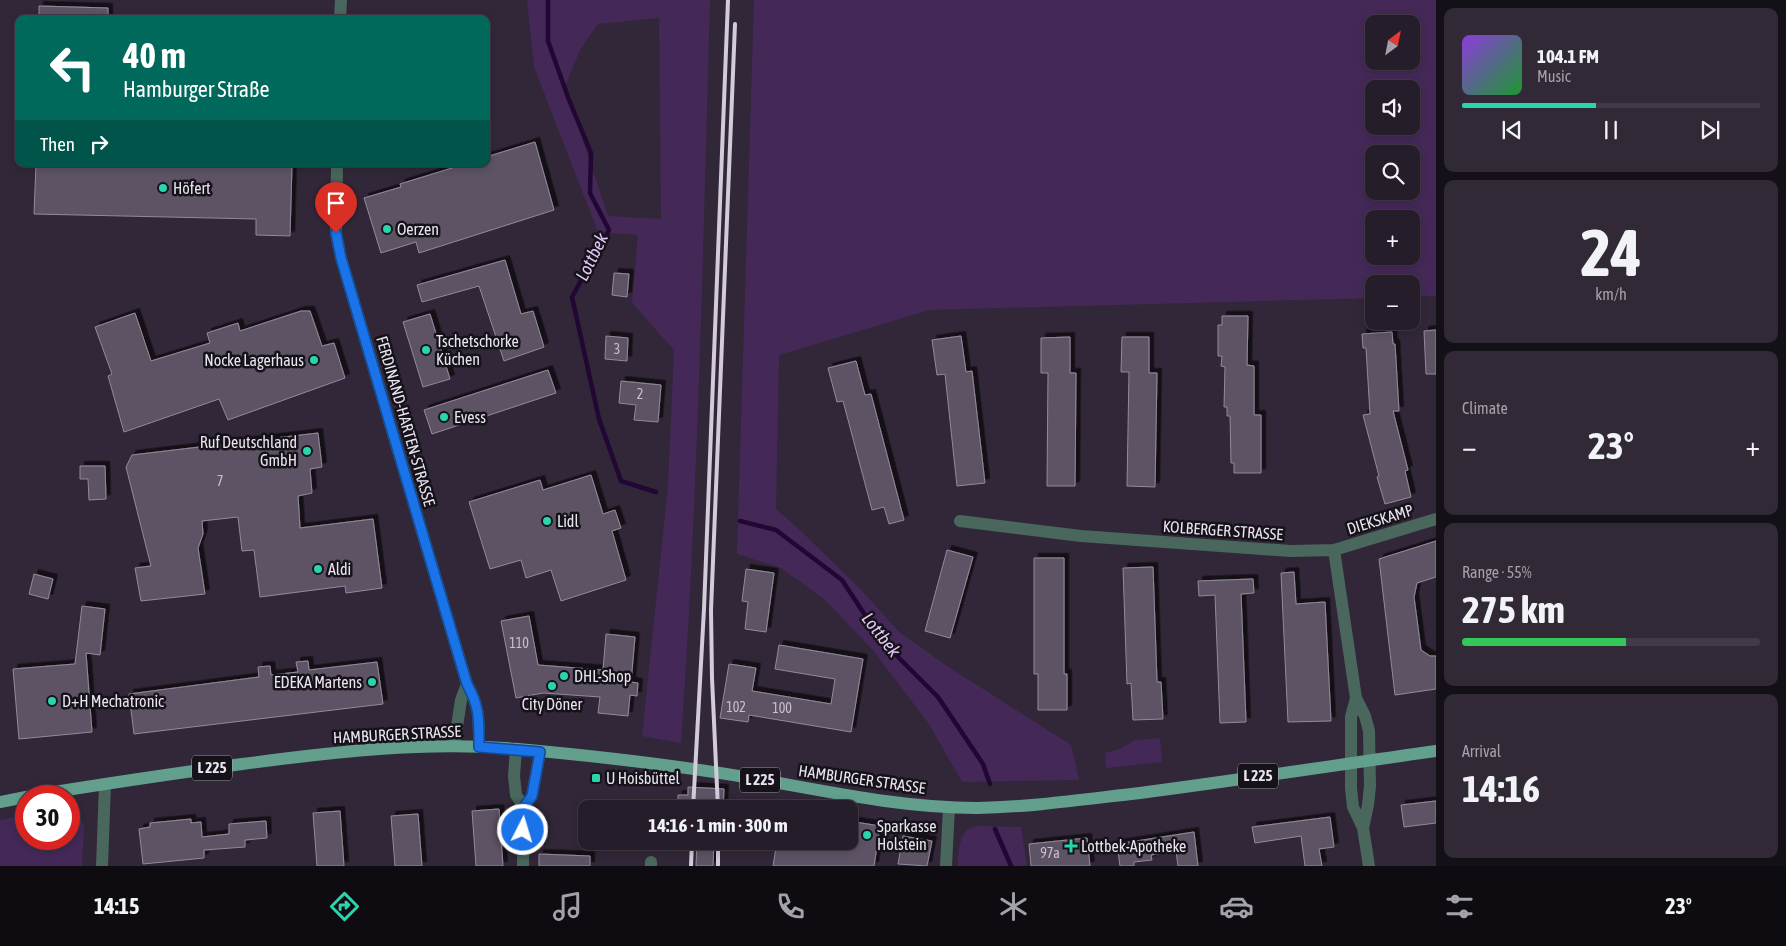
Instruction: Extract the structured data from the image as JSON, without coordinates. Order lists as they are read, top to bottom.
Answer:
{
  "streets": {
    "main road": ["HAMBURGER STRASSE", "L 225"],
    "street": ["FERDINAND-HARTEN-STRASSE", "DIEKSKAMP", "KOLBERGER STRASSE"]
  },
  "crossings": [
    ["FERDINAND-HARTEN-STRASSE", "HAMBURGER STRASSE"],
    ["DIEKSKAMP", "KOLBERGER STRASSE"]
  ],
  "water": ["Lottbek"],
  "places": {
    "other": [
      "Höfert",
      "Oerzen",
      "Tschetschorke Küchen",
      "Nocke Lagerhaus",
      "Evess",
      "Ruf Deutschland GmbH",
      "Lidl",
      "Aldi",
      "DHL-Shop",
      "EDEKA Martens",
      "City Döner",
      "D+H Mechatronic",
      "Sparkasse Holstein"
    ],
    "transit": ["U Hoisbüttel"],
    "health": ["Lottbek-Apotheke"]
  },
  "house_numbers": [
    "3",
    "2",
    "7",
    "110",
    "102",
    "100",
    "97a"
  ],
  "north": "top right",
  "page": {
    "map_buttons": ["+", "−"],
    "turn": ["40 m", "Hamburger Straße"],
    "song": ["104.1 FM", "Music"],
    "then": "Then",
    "tile": [
      ["24", "km/h"],
      "Climate",
      ["Range · 55%", "275 km"],
      ["Arrival", "14:16"]
    ],
    "heat": ["−", "23°", "+"],
    "limit": "30",
    "trip": "14:16 · 1 min · 300 m",
    "tabs": ["14:15", "23°"]
  }
}
